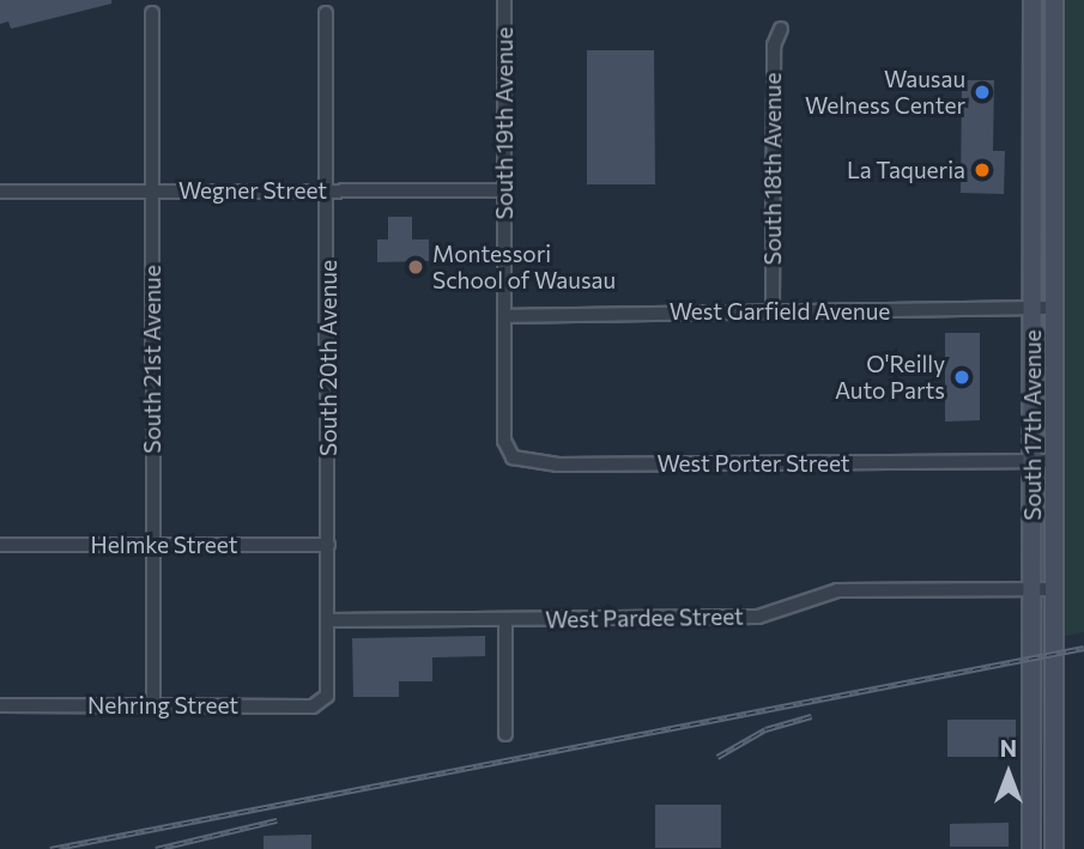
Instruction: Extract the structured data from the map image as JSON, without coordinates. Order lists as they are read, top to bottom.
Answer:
{
  "streets": {
    "main road": ["South 17th Avenue"],
    "street": [
      "South 19th Avenue",
      "South 18th Avenue",
      "Wegner Street",
      "West Garfield Avenue",
      "South 20th Avenue",
      "South 21st Avenue",
      "West Porter Street",
      "Helmke Street",
      "West Pardee Street",
      "Nehring Street"
    ]
  },
  "crossings": [
    ["South 19th Avenue", "Wegner Street"],
    ["South 19th Avenue", "West Garfield Avenue"],
    ["South 19th Avenue", "West Porter Street"],
    ["South 18th Avenue", "West Garfield Avenue"],
    ["Wegner Street", "South 20th Avenue"],
    ["Wegner Street", "South 21st Avenue"],
    ["West Garfield Avenue", "South 17th Avenue"],
    ["South 20th Avenue", "Helmke Street"],
    ["South 20th Avenue", "West Pardee Street"],
    ["South 20th Avenue", "Nehring Street"],
    ["South 21st Avenue", "Helmke Street"],
    ["South 21st Avenue", "Nehring Street"],
    ["South 17th Avenue", "West Porter Street"],
    ["South 17th Avenue", "West Pardee Street"]
  ],
  "places": [
    "Wausau Welness Center",
    "La Taqueria",
    "Montessori School of Wausau",
    "O'Reilly Auto Parts"
  ],
  "north": "top"
}
